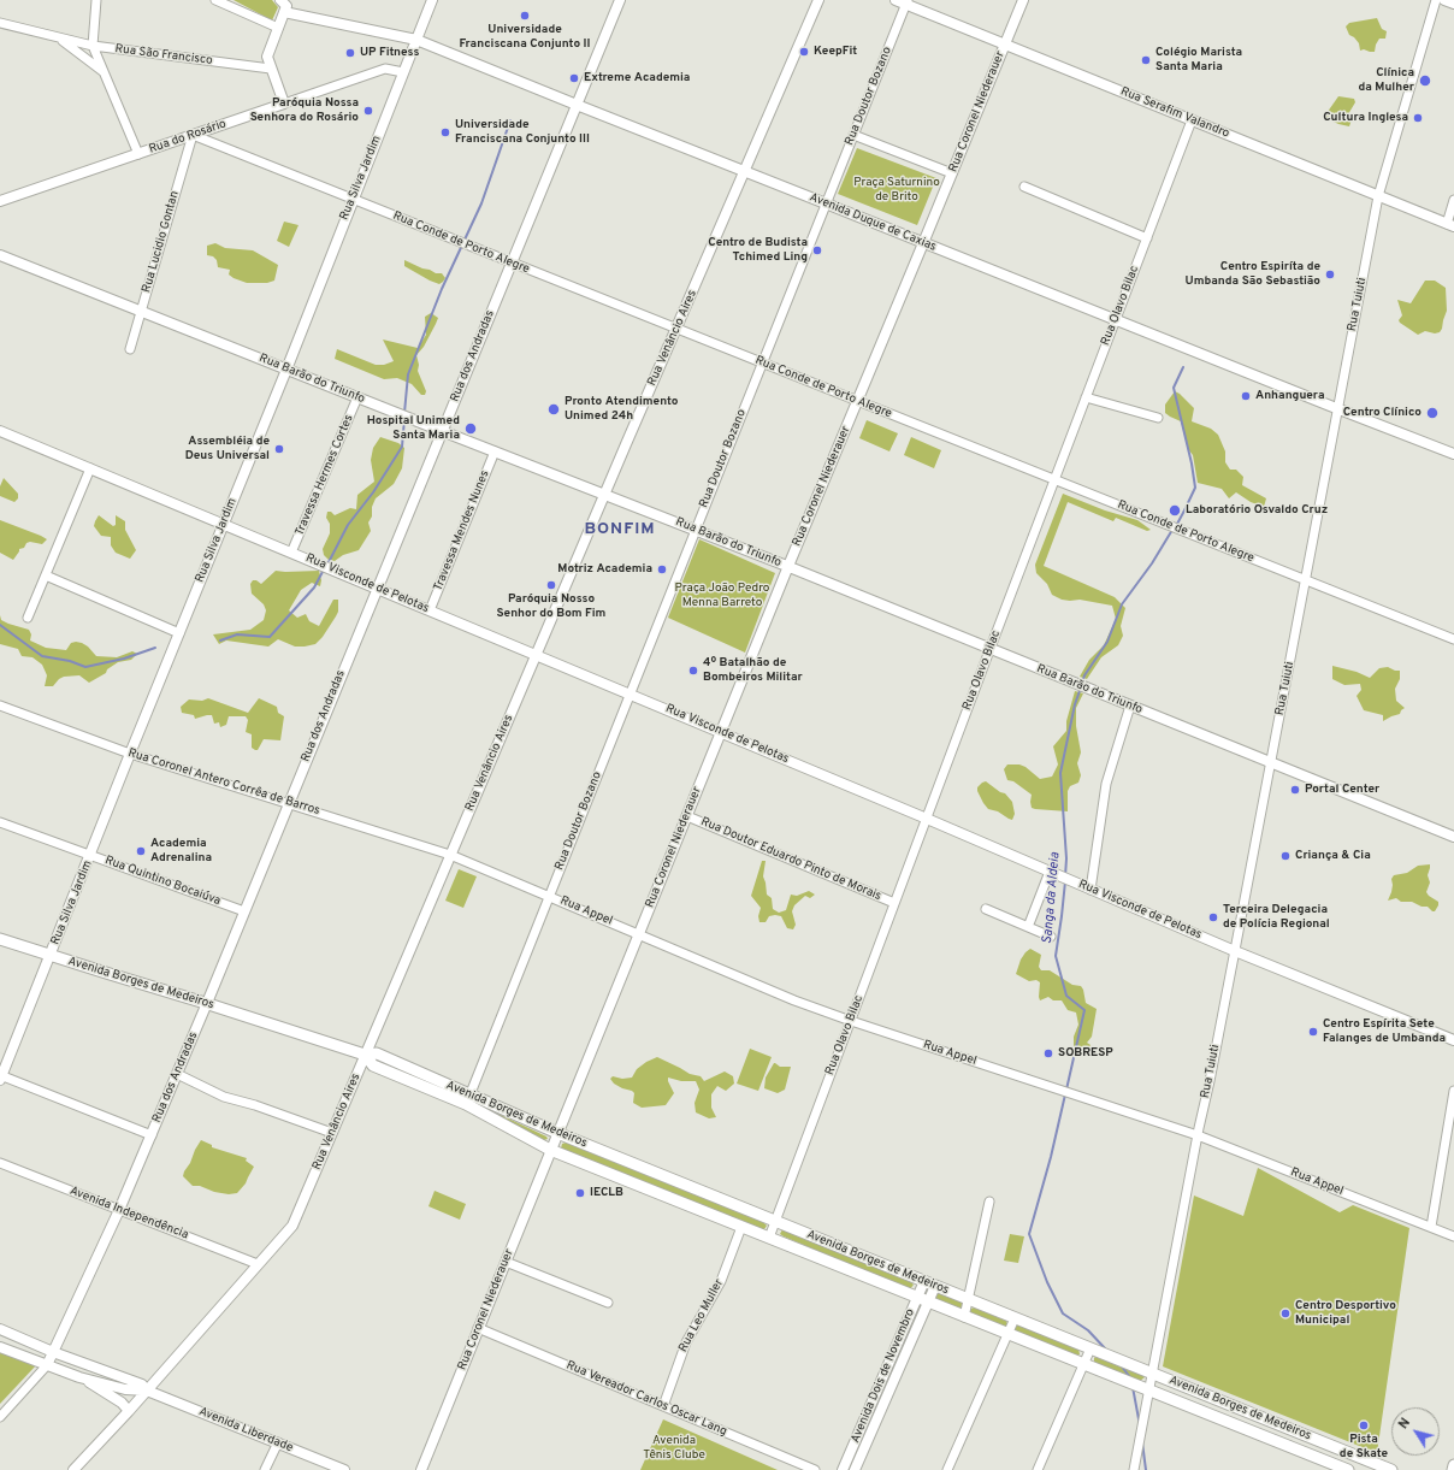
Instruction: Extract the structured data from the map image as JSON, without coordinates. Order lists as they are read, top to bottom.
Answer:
{
  "streets": {
    "main road": ["Avenida Borges de Medeiros"],
    "street": [
      "Rua São Francisco",
      "Rua Doutor Bozano",
      "Rua Coronel Niederauer",
      "Rua Serafim Valandro",
      "Rua do Rosário",
      "Rua Silva Jardim",
      "Avenida Duque de Caxias",
      "Rua Lucidio Gontan",
      "Rua Conde de Porto Alegre",
      "Rua Tuiuti",
      "Rua Olavo Bilac",
      "Rua Venâncio Aires",
      "Rua dos Andradas",
      "Rua Barão do Triunfo",
      "Travessa Hermes Cortes",
      "Travessa Mendes Nunes",
      "Rua Visconde de Pelotas",
      "Rua Coronel Antero Corrêa de Barros",
      "Rua Doutor Eduardo Pinto de Morais",
      "Rua Quintino Bocaiúva",
      "Rua Appel",
      "Avenida Independência",
      "Rua Leo Muller",
      "Avenida Dois de Novembro",
      "Rua Vereador Carlos Oscar Lang",
      "Avenida Liberdade"
    ]
  },
  "crossings": [
    ["Rua Doutor Bozano", "Rua Serafim Valandro"],
    ["Rua Doutor Bozano", "Avenida Duque de Caxias"],
    ["Rua Doutor Bozano", "Rua Conde de Porto Alegre"],
    ["Rua Doutor Bozano", "Rua Barão do Triunfo"],
    ["Rua Doutor Bozano", "Rua Visconde de Pelotas"],
    ["Rua Doutor Bozano", "Rua Appel"],
    ["Rua Doutor Bozano", "Avenida Borges de Medeiros"],
    ["Rua Coronel Niederauer", "Rua Serafim Valandro"],
    ["Rua Coronel Niederauer", "Avenida Duque de Caxias"],
    ["Rua Coronel Niederauer", "Rua Conde de Porto Alegre"],
    ["Rua Coronel Niederauer", "Rua Barão do Triunfo"],
    ["Rua Coronel Niederauer", "Rua Visconde de Pelotas"],
    ["Rua Coronel Niederauer", "Rua Doutor Eduardo Pinto de Morais"],
    ["Rua Coronel Niederauer", "Rua Appel"],
    ["Rua Coronel Niederauer", "Avenida Borges de Medeiros"],
    ["Rua Coronel Niederauer", "Rua Vereador Carlos Oscar Lang"],
    ["Rua Serafim Valandro", "Rua Tuiuti"],
    ["Rua Serafim Valandro", "Rua Olavo Bilac"],
    ["Rua do Rosário", "Rua Silva Jardim"],
    ["Rua do Rosário", "Rua Lucidio Gontan"],
    ["Rua do Rosário", "Rua Conde de Porto Alegre"],
    ["Rua Silva Jardim", "Avenida Duque de Caxias"],
    ["Rua Silva Jardim", "Rua Conde de Porto Alegre"],
    ["Rua Silva Jardim", "Rua Barão do Triunfo"],
    ["Rua Silva Jardim", "Rua Visconde de Pelotas"],
    ["Rua Silva Jardim", "Rua Coronel Antero Corrêa de Barros"],
    ["Rua Silva Jardim", "Rua Quintino Bocaiúva"],
    ["Rua Silva Jardim", "Avenida Borges de Medeiros"],
    ["Avenida Duque de Caxias", "Rua Tuiuti"],
    ["Avenida Duque de Caxias", "Rua Olavo Bilac"],
    ["Avenida Duque de Caxias", "Rua Venâncio Aires"],
    ["Avenida Duque de Caxias", "Rua dos Andradas"],
    ["Rua Lucidio Gontan", "Rua Conde de Porto Alegre"],
    ["Rua Lucidio Gontan", "Rua Barão do Triunfo"],
    ["Rua Conde de Porto Alegre", "Rua Tuiuti"],
    ["Rua Conde de Porto Alegre", "Rua Olavo Bilac"],
    ["Rua Conde de Porto Alegre", "Rua Venâncio Aires"],
    ["Rua Conde de Porto Alegre", "Rua dos Andradas"],
    ["Rua Tuiuti", "Rua Barão do Triunfo"],
    ["Rua Tuiuti", "Rua Visconde de Pelotas"],
    ["Rua Tuiuti", "Rua Appel"],
    ["Rua Tuiuti", "Avenida Borges de Medeiros"],
    ["Rua Olavo Bilac", "Rua Barão do Triunfo"],
    ["Rua Olavo Bilac", "Rua Visconde de Pelotas"],
    ["Rua Olavo Bilac", "Rua Doutor Eduardo Pinto de Morais"],
    ["Rua Olavo Bilac", "Rua Appel"],
    ["Rua Olavo Bilac", "Avenida Borges de Medeiros"],
    ["Rua Venâncio Aires", "Rua Barão do Triunfo"],
    ["Rua Venâncio Aires", "Rua Visconde de Pelotas"],
    ["Rua Venâncio Aires", "Rua Coronel Antero Corrêa de Barros"],
    ["Rua Venâncio Aires", "Rua Appel"],
    ["Rua Venâncio Aires", "Avenida Borges de Medeiros"],
    ["Rua Venâncio Aires", "Avenida Independência"],
    ["Rua Venâncio Aires", "Avenida Liberdade"],
    ["Rua dos Andradas", "Rua Barão do Triunfo"],
    ["Rua dos Andradas", "Rua Visconde de Pelotas"],
    ["Rua dos Andradas", "Rua Coronel Antero Corrêa de Barros"],
    ["Rua dos Andradas", "Rua Quintino Bocaiúva"],
    ["Rua dos Andradas", "Avenida Borges de Medeiros"],
    ["Rua dos Andradas", "Avenida Independência"],
    ["Rua dos Andradas", "Avenida Liberdade"],
    ["Rua Barão do Triunfo", "Travessa Hermes Cortes"],
    ["Rua Barão do Triunfo", "Travessa Mendes Nunes"],
    ["Travessa Hermes Cortes", "Rua Visconde de Pelotas"],
    ["Travessa Mendes Nunes", "Rua Visconde de Pelotas"],
    ["Rua Coronel Antero Corrêa de Barros", "Rua Appel"],
    ["Avenida Borges de Medeiros", "Rua Leo Muller"],
    ["Avenida Borges de Medeiros", "Avenida Dois de Novembro"],
    ["Rua Leo Muller", "Rua Vereador Carlos Oscar Lang"]
  ],
  "districts": ["BONFIM"],
  "water": ["Sanga da Aldeia"],
  "parks": ["Praça Saturnino de Brito", "Praça João Pedro Menna Barreto", "Avenida Tênis Clube"],
  "places": [
    "Universidade Franciscana Conjunto II",
    "KeepFit",
    "UP Fitness",
    "Colégio Marista Santa Maria",
    "Extreme Academia",
    "Clínica da Mulher",
    "Paróquia Nossa Senhora do Rosário",
    "Cultura Inglesa",
    "Universidade Franciscana Conjunto III",
    "Centro de Budista Tchimed Ling",
    "Centro Espiríta de Umbanda São Sebastião",
    "Anhanguera",
    "Pronto Atendimento Unimed 24h",
    "Centro Clínico",
    "Hospital Unimed Santa Maria",
    "Assembléia de Deus Universal",
    "Laboratório Osvaldo Cruz",
    "Motriz Academia",
    "Paróquia Nosso Senhor do Bom Fim",
    "4º Batalhão de Bombeiros Militar",
    "Portal Center",
    "Academia Adrenalina",
    "Criança & Cia",
    "Terceira Delegacia de Polícia Regional",
    "Centro Espírita Sete Falanges de Umbanda",
    "SOBRESP",
    "IECLB",
    "Centro Desportivo Municipal",
    "Pista de Skate"
  ],
  "north": "top left"
}
